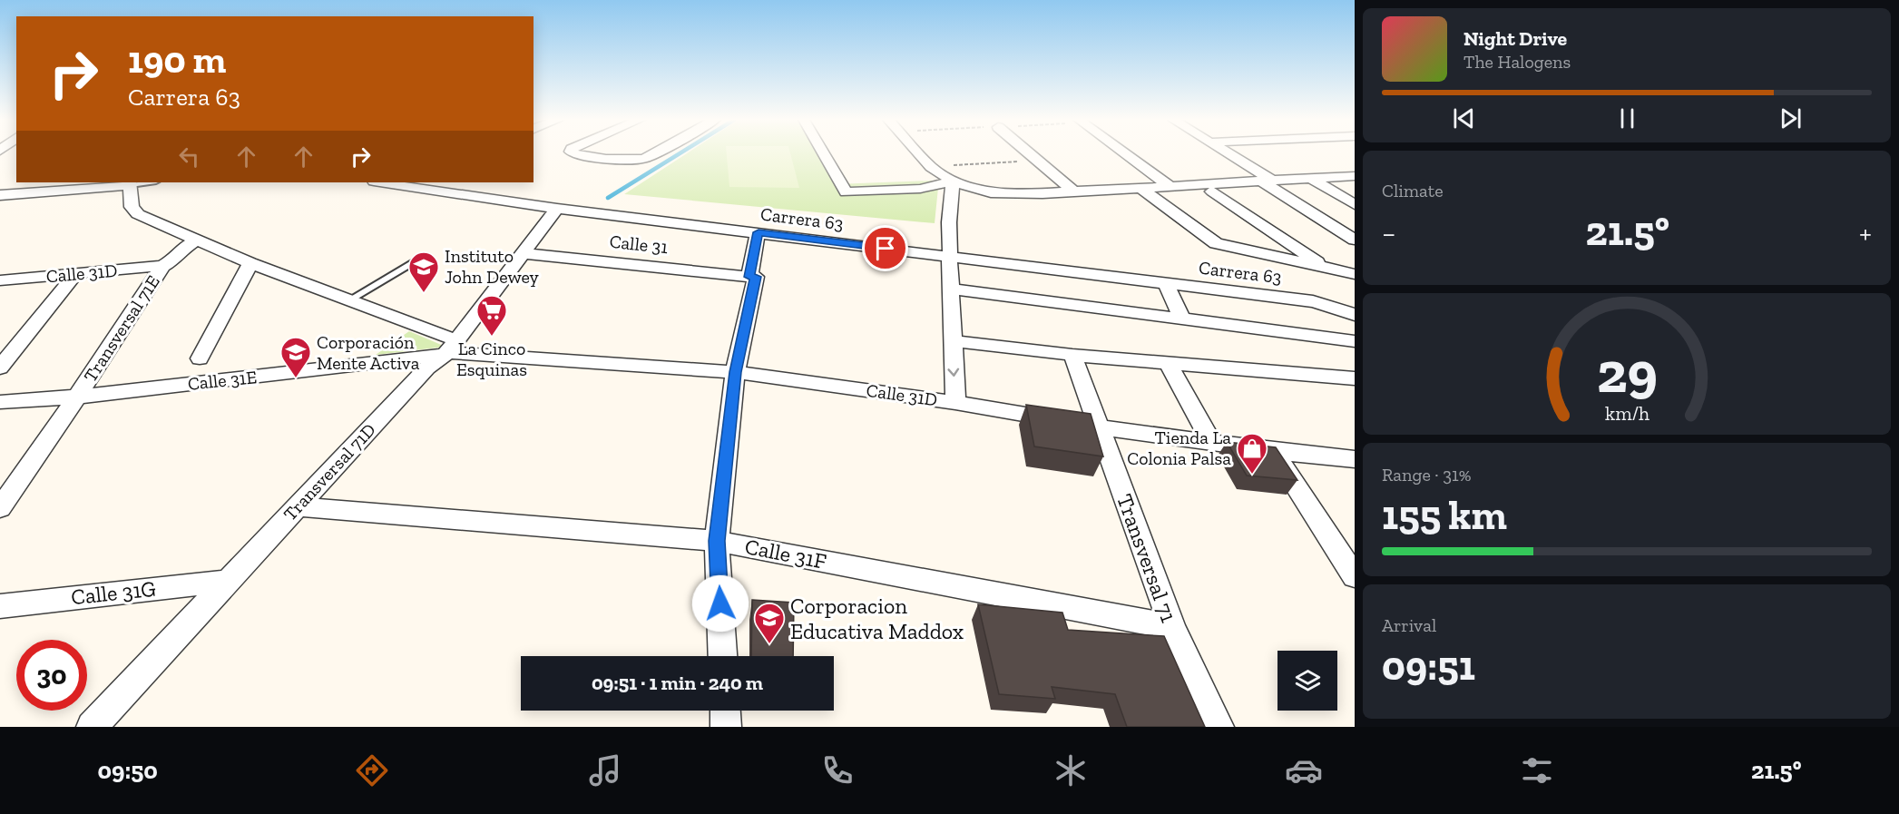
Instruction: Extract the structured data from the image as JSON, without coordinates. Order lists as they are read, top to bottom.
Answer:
{
  "streets": {
    "street": [
      "Carrera 63",
      "Calle 31",
      "Calle 31D",
      "Transversal 71E",
      "Calle 31E",
      "Transversal 71D",
      "Calle 31F",
      "Transversal 71",
      "Calle 31G"
    ]
  },
  "crossings": [
    ["Carrera 63", "Transversal 71D"],
    ["Calle 31", "Transversal 71D"],
    ["Calle 31D", "Transversal 71E"],
    ["Calle 31D", "Calle 31E"],
    ["Calle 31D", "Transversal 71D"],
    ["Calle 31D", "Transversal 71"],
    ["Transversal 71E", "Calle 31E"],
    ["Calle 31E", "Transversal 71D"],
    ["Transversal 71D", "Calle 31F"],
    ["Transversal 71D", "Calle 31G"],
    ["Calle 31F", "Transversal 71"]
  ],
  "places": {
    "school or university": ["Instituto John Dewey", "Corporación Mente Activa", "Corporacion Educativa Maddox"],
    "supermarket": ["La Cinco Esquinas"],
    "shop": ["Tienda La Colonia Palsa"]
  },
  "page": {
    "turn": ["190 m", "Carrera 63"],
    "song": ["Night Drive", "The Halogens"],
    "tile": [
      "Climate",
      ["Range · 31%", "155 km"],
      ["Arrival", "09:51"]
    ],
    "heat": ["−", "21.5°", "+"],
    "limit": "30",
    "trip": "09:51 · 1 min · 240 m",
    "tabs": ["09:50", "21.5°"],
    "gauge": ["29", "km/h"]
  }
}
